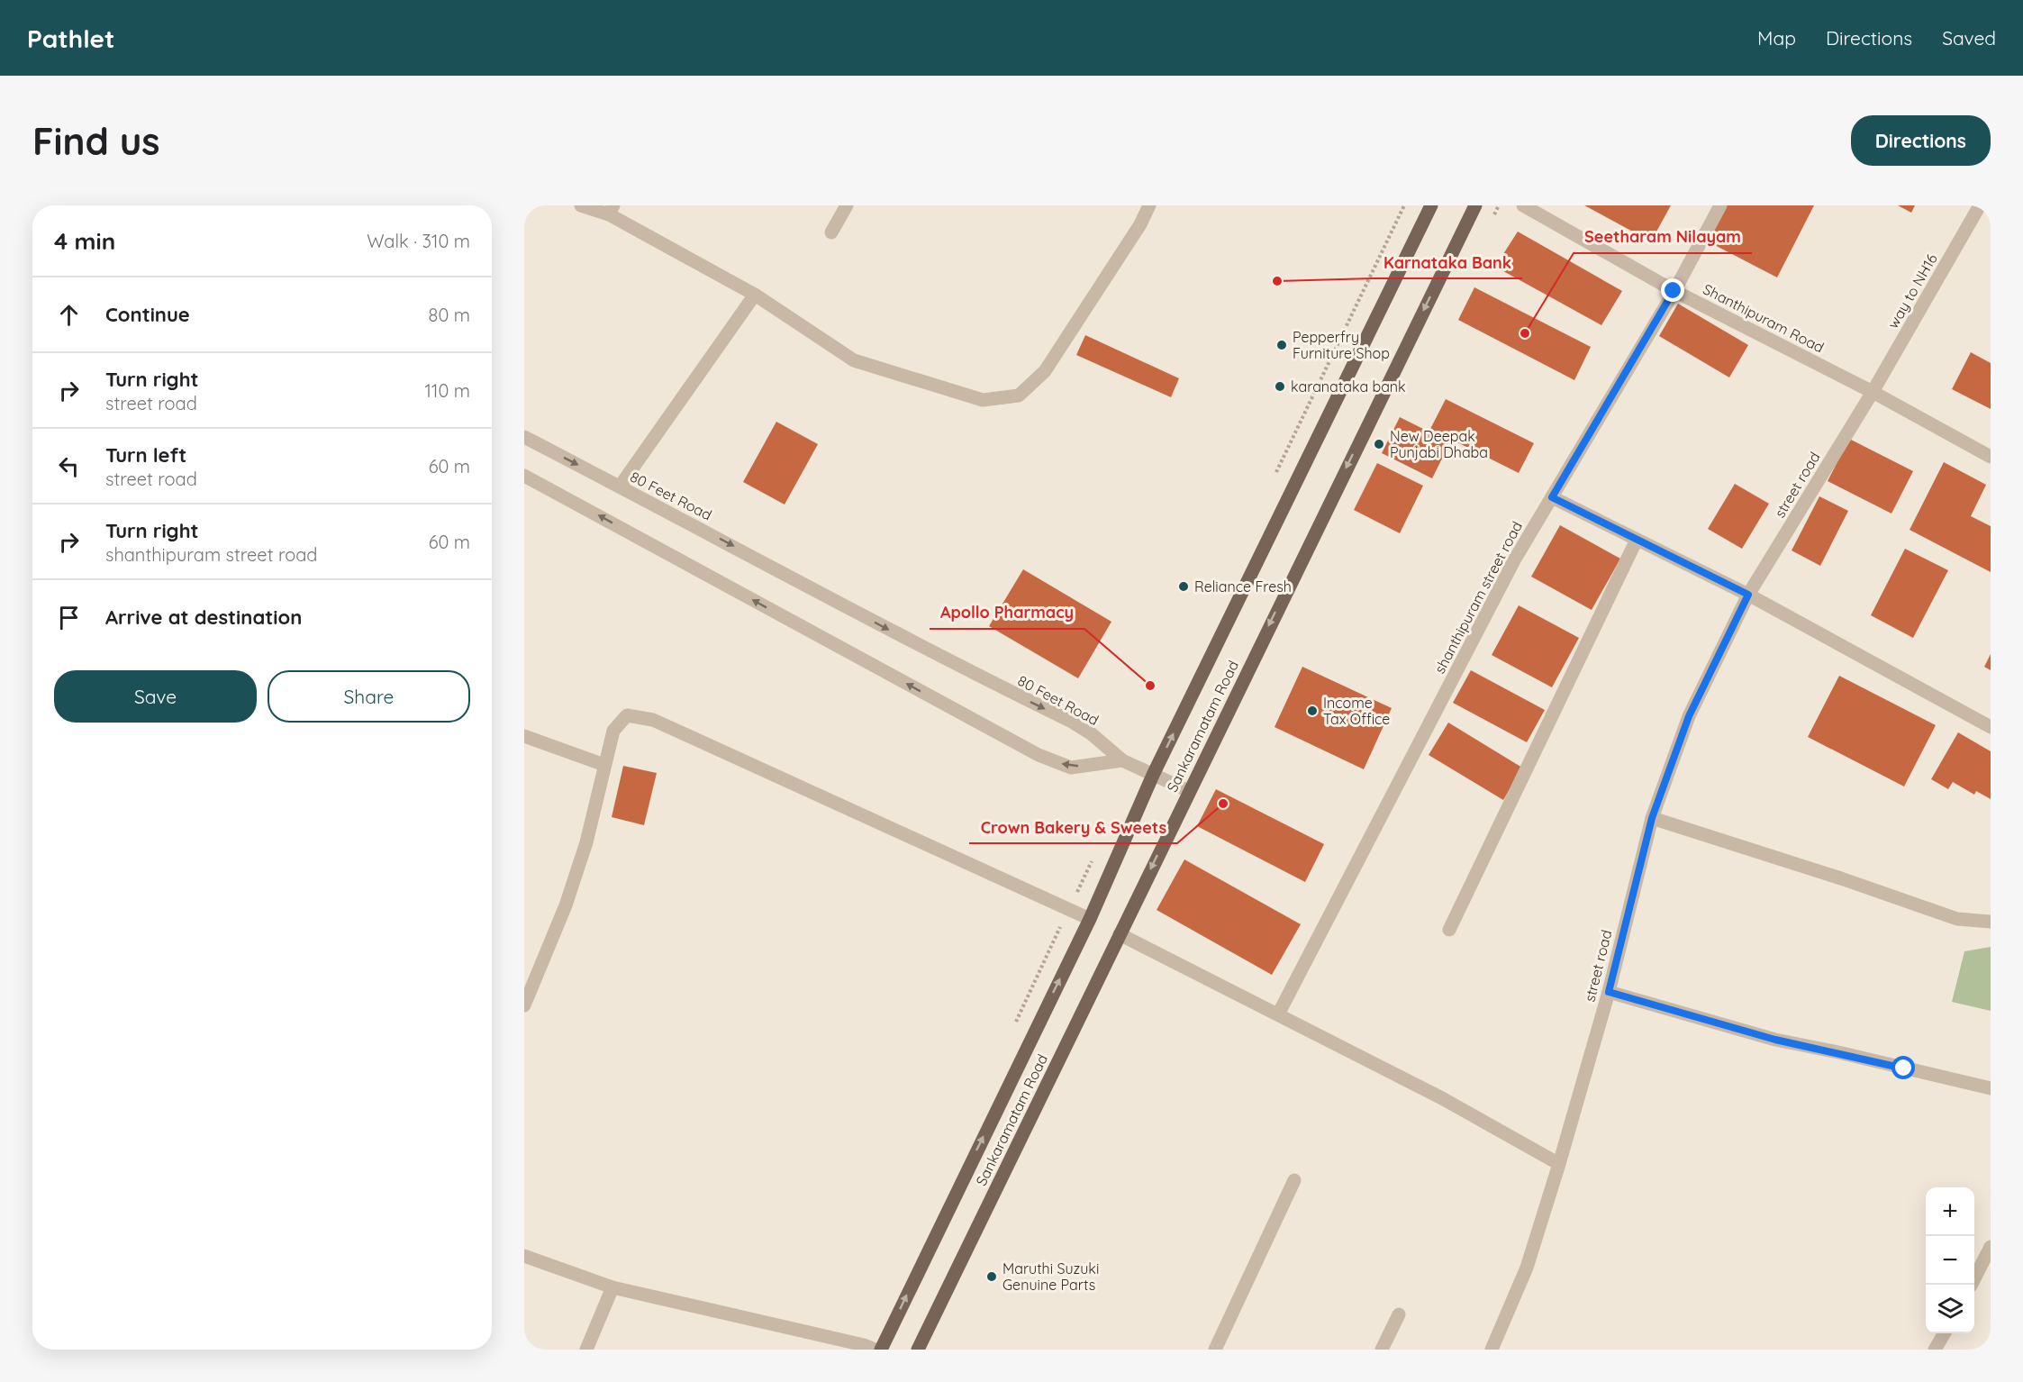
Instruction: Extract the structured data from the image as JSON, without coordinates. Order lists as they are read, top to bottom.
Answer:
{
  "streets": {
    "main road": ["Sankaramatam Road"],
    "street": [
      "way to NH16",
      "Shanthipuram Road",
      "street road",
      "80 Feet Road",
      "shanthipuram street road"
    ]
  },
  "crossings": [
    ["way to NH16", "Shanthipuram Road"],
    ["way to NH16", "street road"],
    ["Shanthipuram Road", "street road"],
    ["Shanthipuram Road", "shanthipuram street road"]
  ],
  "places": [
    "Karnataka Bank",
    "Seetharam Nilayam",
    "Pepperfry Furniture Shop",
    "karanataka bank",
    "New Deepak Punjabi Dhaba",
    "Reliance Fresh",
    "Apollo Pharmacy",
    "Income Tax Office",
    "Crown Bakery & Sweets",
    "Maruthi Suzuki Genuine Parts"
  ],
  "page": {
    "header": "Pathlet",
    "nav": ["Map", "Directions", "Saved"],
    "buttons": [
      "Directions",
      ["Save", "Share"]
    ],
    "title": "Find us",
    "heading": ["4 min", "Walk · 310 m"],
    "list": [
      ["Continue", "80 m"],
      ["Turn right", "street road", "110 m"],
      ["Turn left", "street road", "60 m"],
      ["Turn right", "shanthipuram street road", "60 m"],
      "Arrive at destination"
    ],
    "map_buttons": ["+", "−"]
  }
}
